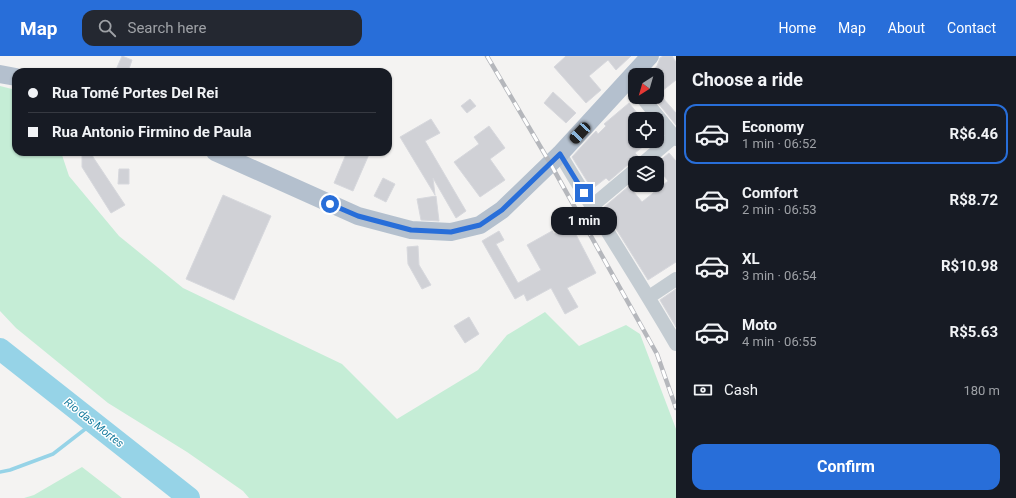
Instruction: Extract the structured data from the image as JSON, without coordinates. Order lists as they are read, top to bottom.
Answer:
{
  "water": ["Rio das Mortes"],
  "north": "bottom left",
  "page": {
    "header": "Map",
    "search": "Search here",
    "nav": [
      "Home",
      "Map",
      "About",
      "Contact"
    ],
    "heading": "Choose a ride",
    "banner": ["Rua Tomé Portes Del Rei", "Rua Antonio Firmino de Paula"],
    "list": [
      {
        "name": "Economy",
        "note": "1 min · 06:52",
        "value": "R$6.46"
      },
      {
        "name": "Comfort",
        "note": "2 min · 06:53",
        "value": "R$8.72"
      },
      {
        "name": "XL",
        "note": "3 min · 06:54",
        "value": "R$10.98"
      },
      {
        "name": "Moto",
        "note": "4 min · 06:55",
        "value": "R$5.63"
      }
    ],
    "bubble": "1 min",
    "pay": ["Cash", "180 m"],
    "buttons": "Confirm"
  }
}
